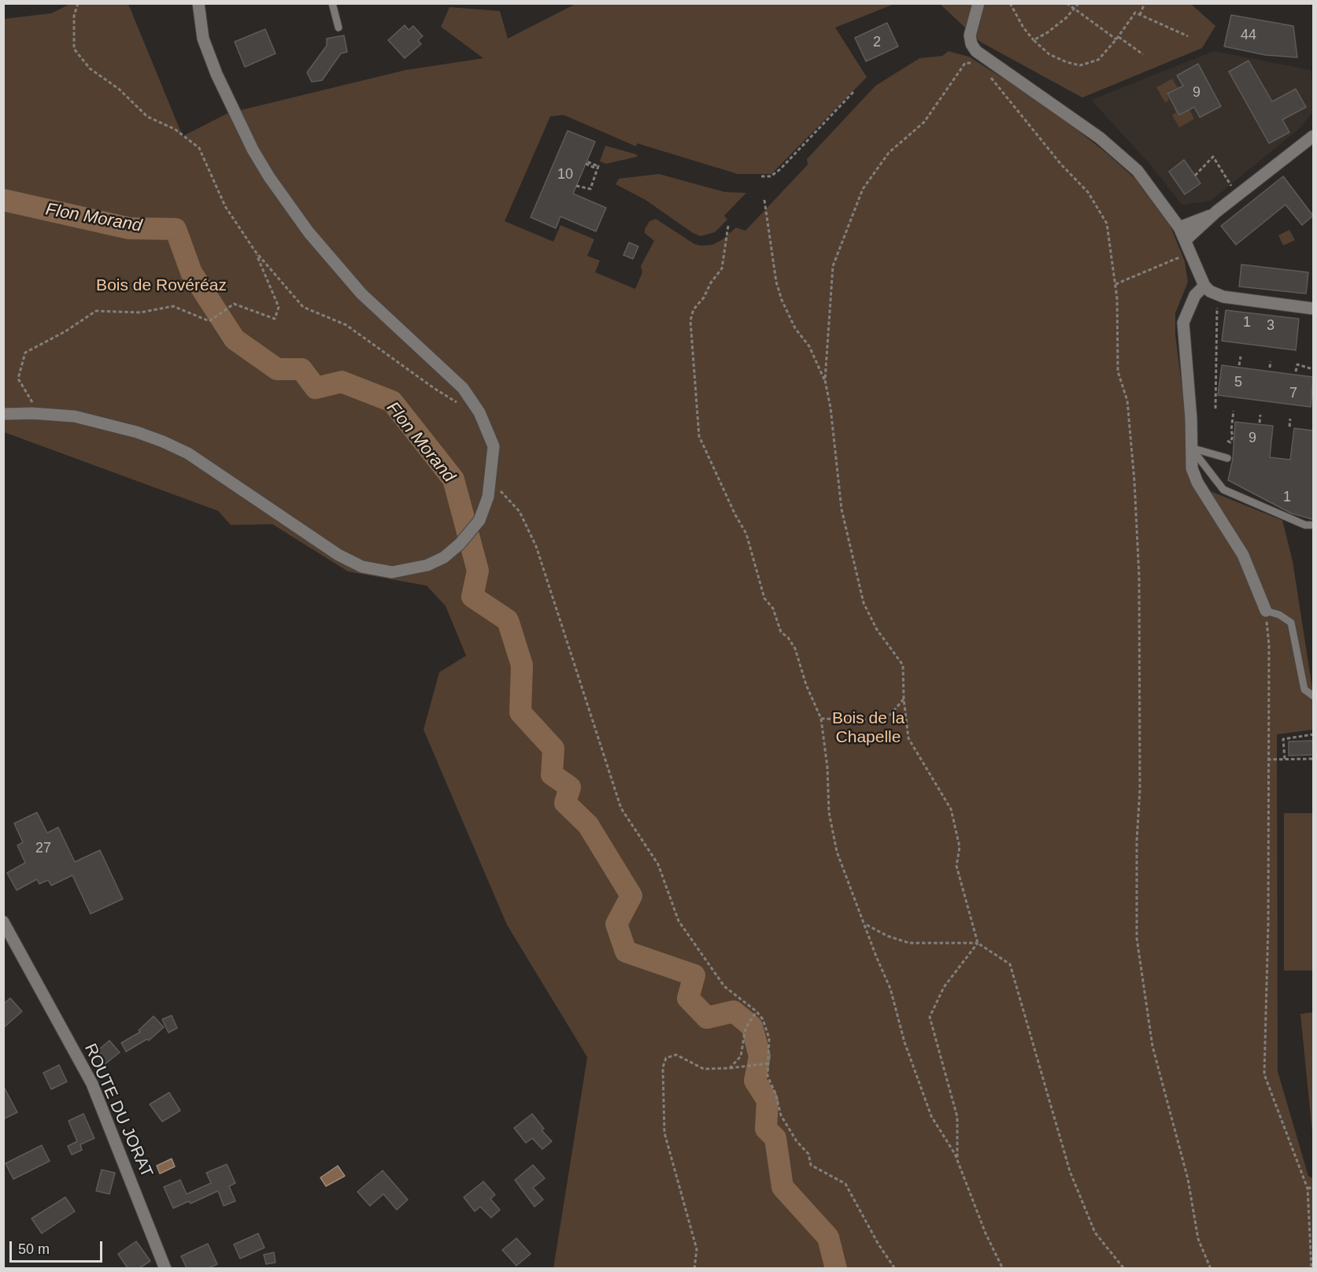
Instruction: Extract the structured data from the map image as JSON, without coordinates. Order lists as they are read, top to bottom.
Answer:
{
  "streets": {
    "street": ["ROUTE DU JORAT"]
  },
  "water": ["Flon Morand"],
  "parks": ["Bois de Rovéréaz", "Bois de la Chapelle"],
  "house_numbers": [
    "44",
    "2",
    "9",
    "10",
    "1",
    "3",
    "5",
    "7",
    "9",
    "1",
    "27"
  ],
  "scale_bar": "50 m"
}
